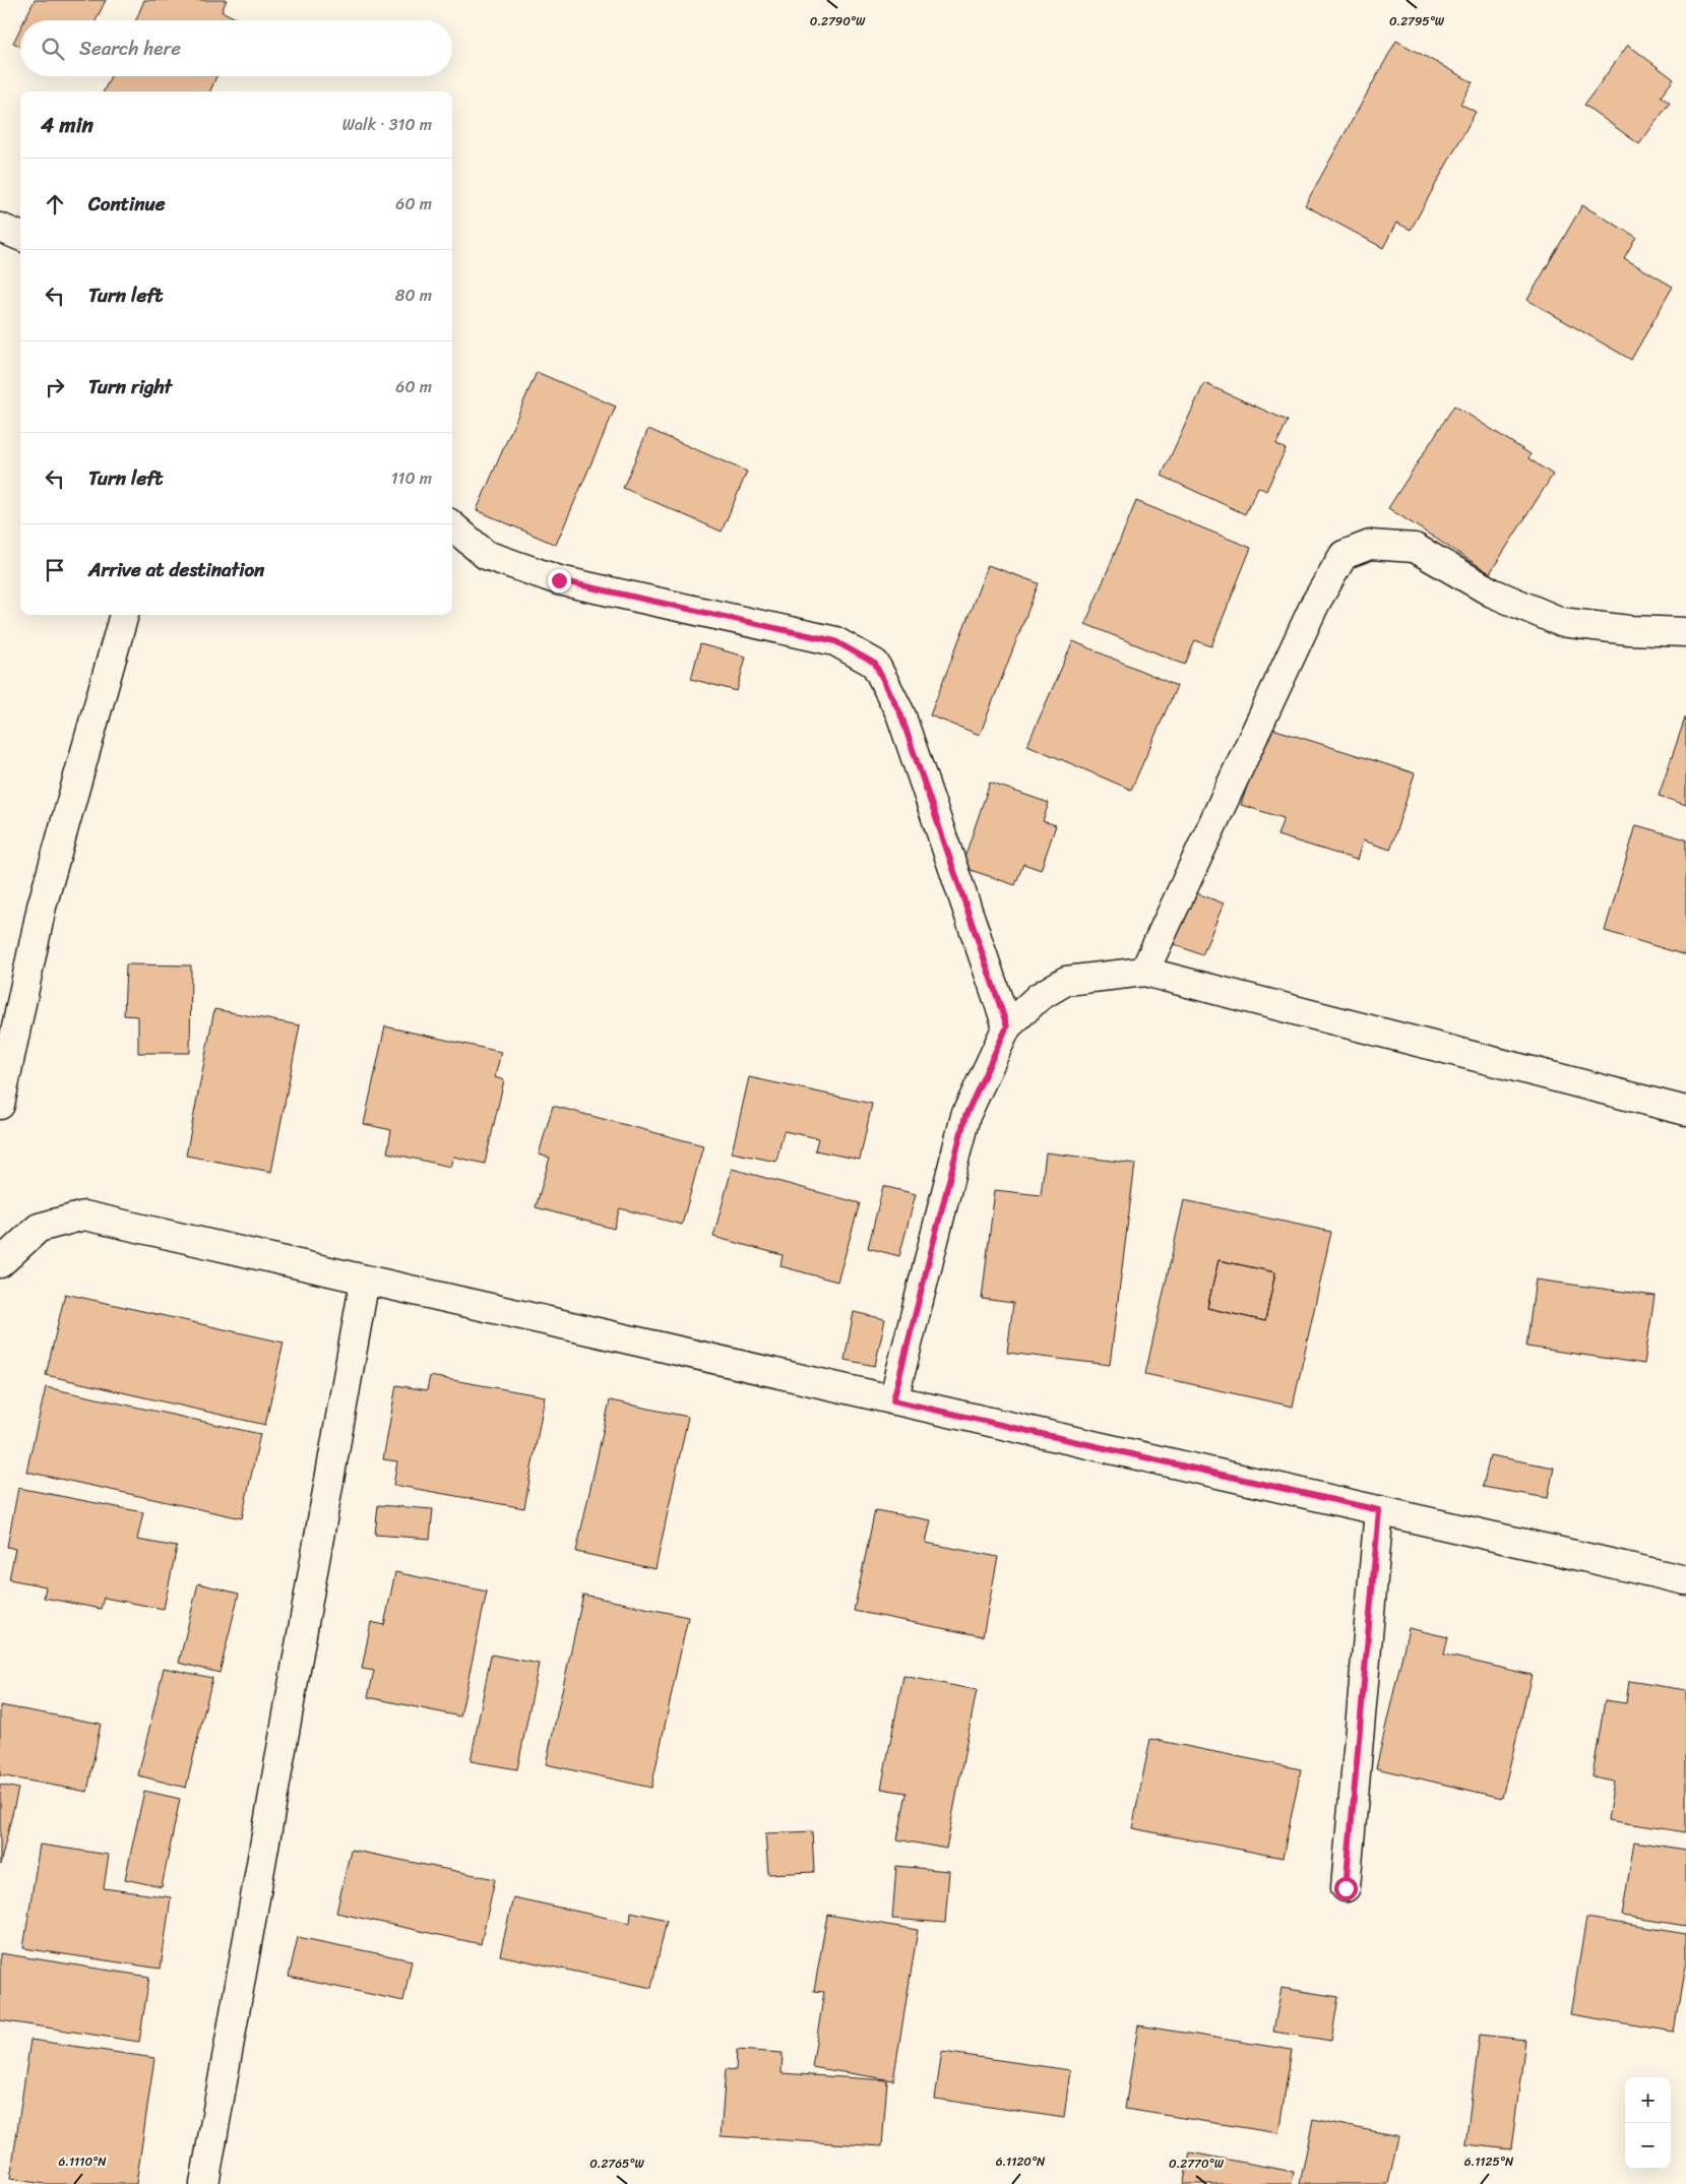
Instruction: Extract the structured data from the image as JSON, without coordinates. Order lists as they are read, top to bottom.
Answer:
{
  "page": {
    "search": "Search here",
    "heading": ["4 min", "Walk · 310 m"],
    "list": [
      ["Continue", "60 m"],
      ["Turn left", "80 m"],
      ["Turn right", "60 m"],
      ["Turn left", "110 m"],
      "Arrive at destination"
    ],
    "map_buttons": ["+", "−"]
  },
  "coordinates": [
    "0.2795°W",
    "0.2790°W",
    "6.1110°N",
    "6.1120°N",
    "6.1125°N",
    "0.2765°W",
    "0.2770°W"
  ]
}
